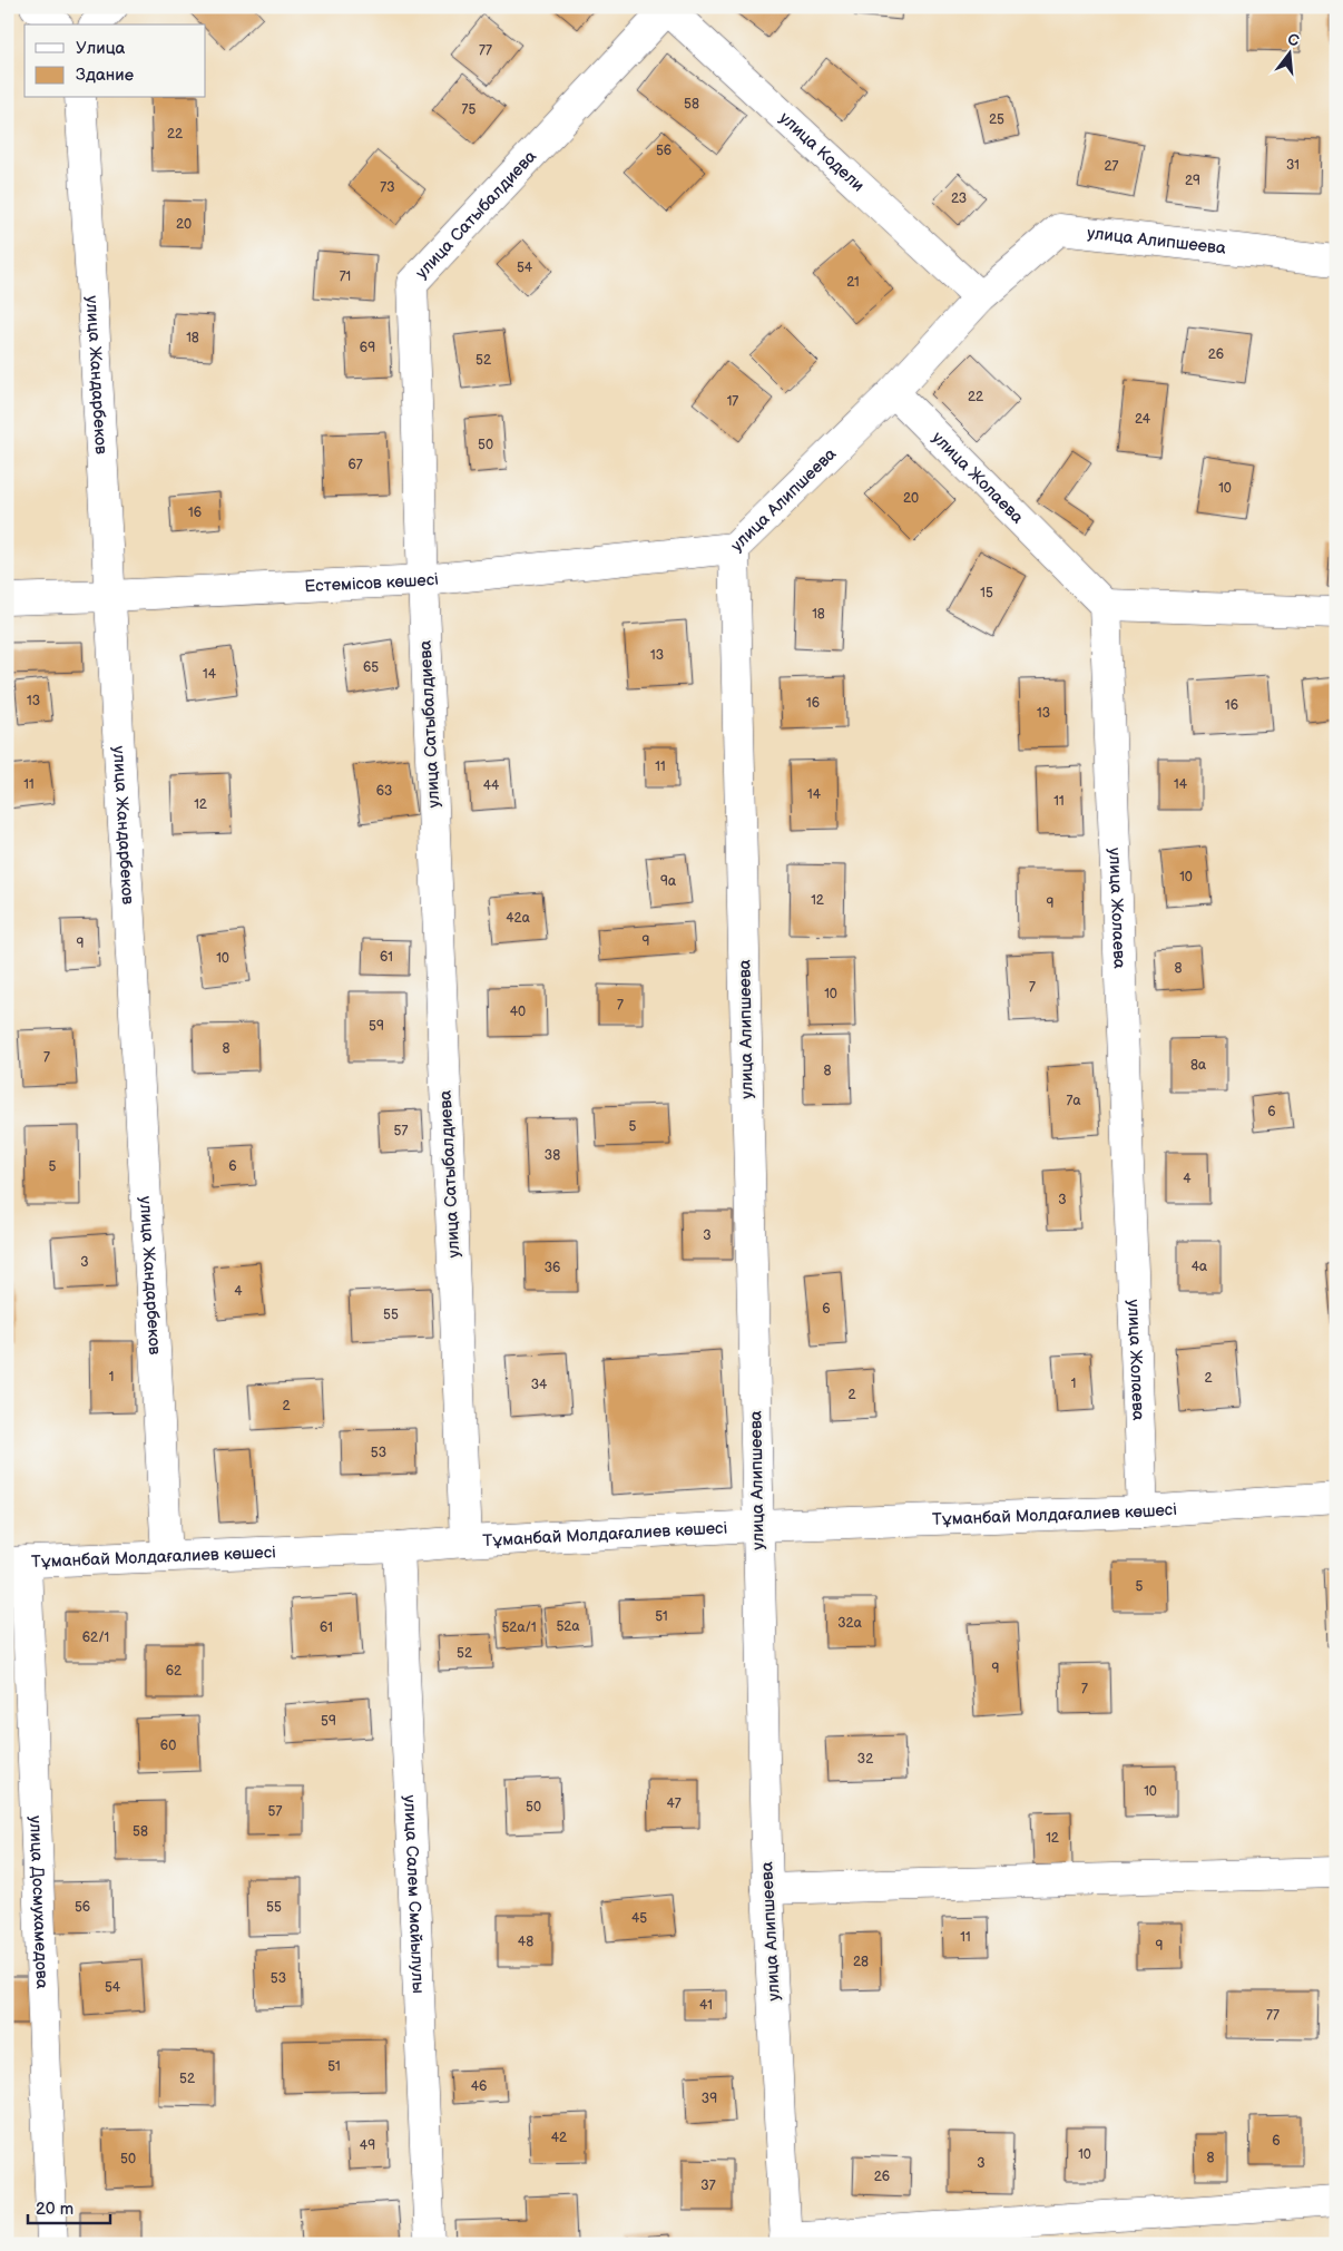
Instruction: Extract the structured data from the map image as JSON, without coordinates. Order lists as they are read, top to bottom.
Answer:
{
  "streets": {
    "street": [
      "улица Кодели",
      "улица Сатыбалдиева",
      "улица Алипшеева",
      "улица Жандарбеков",
      "улица Жолаева",
      "Естемісов көшесі",
      "Тұманбай Молдағалиев көшесі",
      "улица Салем Смайылулы",
      "улица Досмухамедова"
    ]
  },
  "crossings": [
    ["улица Кодели", "улица Сатыбалдиева"],
    ["улица Кодели", "улица Алипшеева"],
    ["улица Сатыбалдиева", "Естемісов көшесі"],
    ["улица Сатыбалдиева", "Тұманбай Молдағалиев көшесі"],
    ["улица Алипшеева", "улица Жолаева"],
    ["улица Алипшеева", "Естемісов көшесі"],
    ["улица Алипшеева", "Тұманбай Молдағалиев көшесі"],
    ["улица Жандарбеков", "Естемісов көшесі"],
    ["улица Жандарбеков", "Тұманбай Молдағалиев көшесі"],
    ["улица Жолаева", "Тұманбай Молдағалиев көшесі"],
    ["Тұманбай Молдағалиев көшесі", "улица Салем Смайылулы"],
    ["Тұманбай Молдағалиев көшесі", "улица Досмухамедова"]
  ],
  "house_numbers": [
    "77",
    "58",
    "75",
    "25",
    "22",
    "56",
    "31",
    "27",
    "29",
    "73",
    "23",
    "20",
    "54",
    "71",
    "21",
    "18",
    "69",
    "26",
    "52",
    "22",
    "17",
    "24",
    "50",
    "67",
    "10",
    "20",
    "16",
    "15",
    "18",
    "13",
    "65",
    "14",
    "13",
    "16",
    "16",
    "13",
    "11",
    "11",
    "14",
    "44",
    "63",
    "14",
    "11",
    "12",
    "10",
    "9а",
    "12",
    "9",
    "42а",
    "9",
    "9",
    "61",
    "10",
    "8",
    "7",
    "10",
    "7",
    "40",
    "59",
    "8",
    "7",
    "8а",
    "8",
    "7а",
    "6",
    "5",
    "57",
    "38",
    "5",
    "6",
    "4",
    "3",
    "3",
    "3",
    "4а",
    "36",
    "4",
    "6",
    "55",
    "1",
    "2",
    "1",
    "34",
    "2",
    "2",
    "53",
    "5",
    "51",
    "32а",
    "52а",
    "61",
    "52а/1",
    "62/1",
    "52",
    "9",
    "62",
    "7",
    "59",
    "60",
    "32",
    "10",
    "47",
    "50",
    "57",
    "58",
    "12",
    "56",
    "55",
    "45",
    "11",
    "48",
    "9",
    "28",
    "53",
    "54",
    "41",
    "77",
    "51",
    "52",
    "46",
    "39",
    "42",
    "6",
    "49",
    "10",
    "8",
    "50",
    "3",
    "26",
    "37"
  ],
  "legend": ["Улица", "Здание"],
  "scale_bar": "20 m",
  "north": "top"
}
